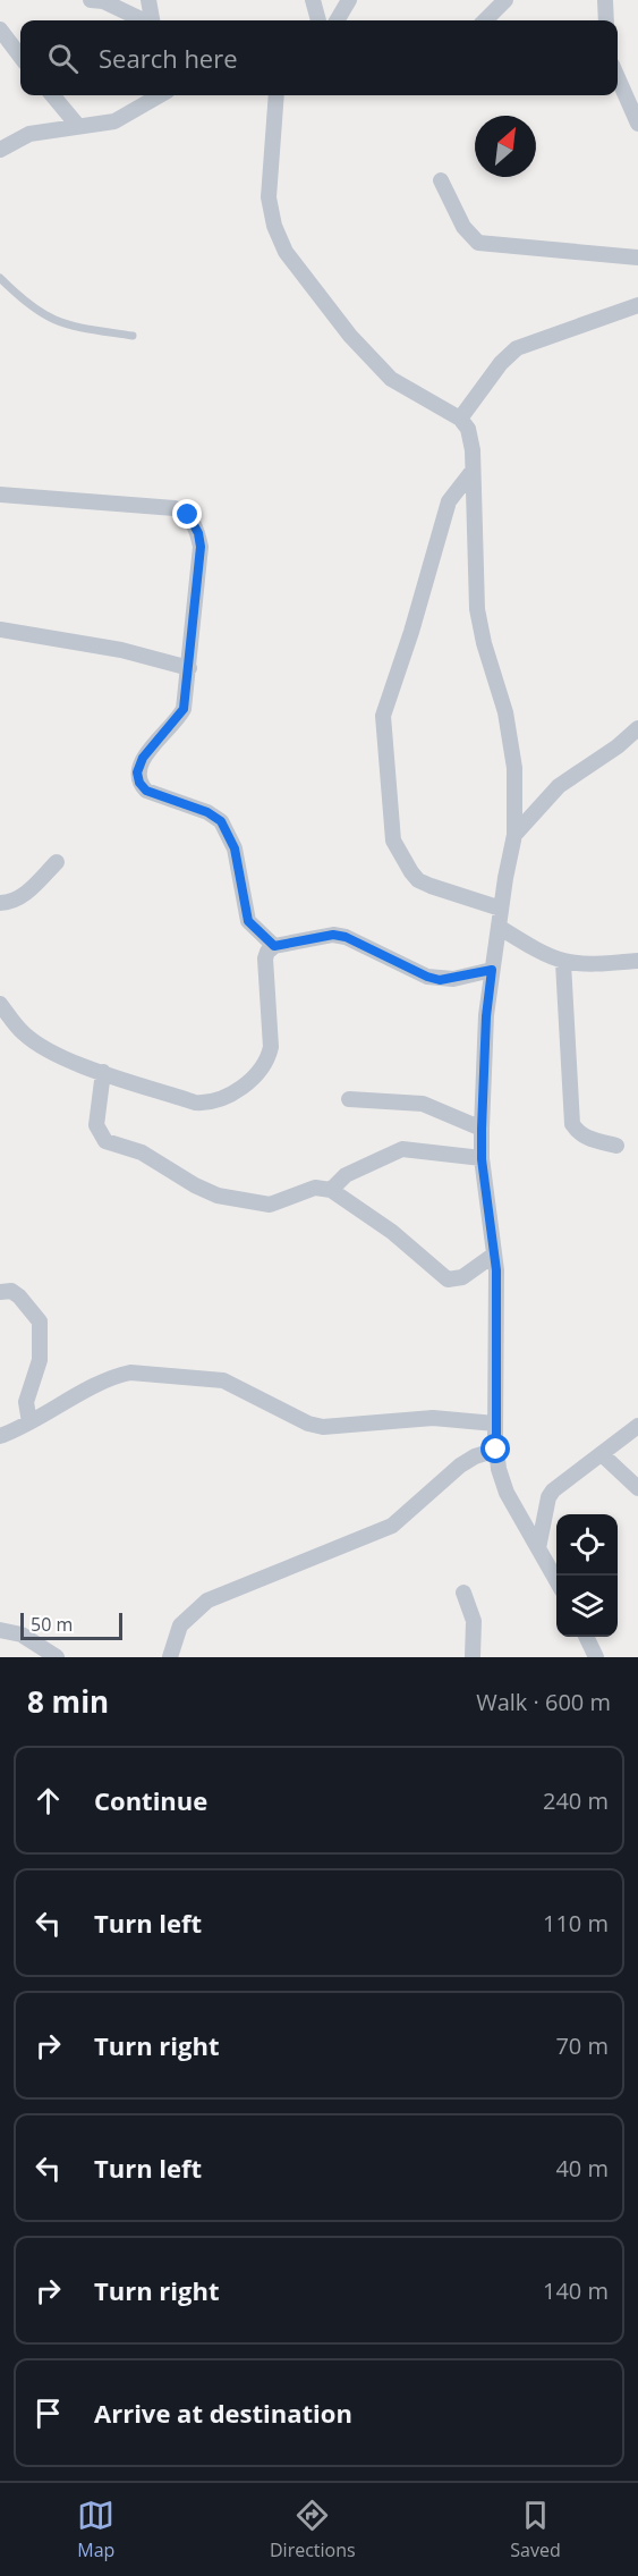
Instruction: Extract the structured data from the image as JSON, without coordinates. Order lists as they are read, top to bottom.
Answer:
{
  "scale_bar": "50 m",
  "north": "top right",
  "page": {
    "search": "Search here",
    "scale": "50 m",
    "heading": ["8 min", "Walk · 600 m"],
    "list": [
      ["Continue", "240 m"],
      ["Turn left", "110 m"],
      ["Turn right", "70 m"],
      ["Turn left", "40 m"],
      ["Turn right", "140 m"],
      "Arrive at destination"
    ],
    "nav": ["Map", "Directions", "Saved"]
  }
}
